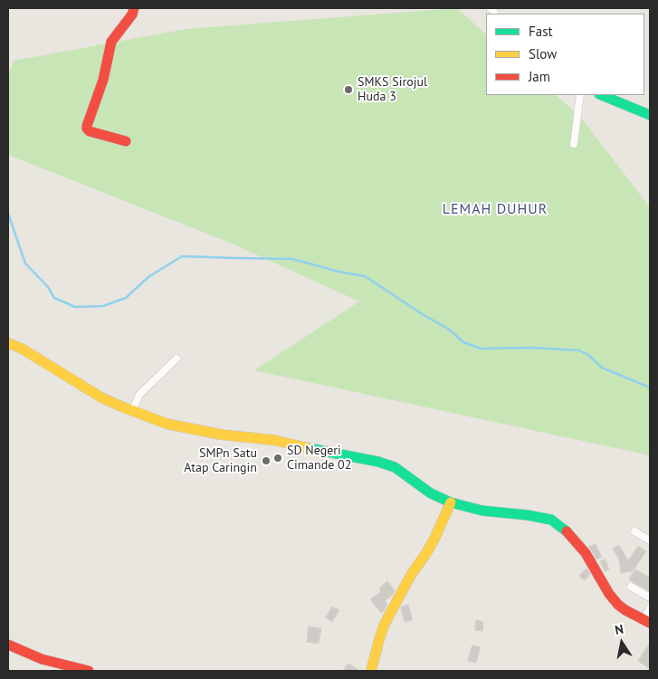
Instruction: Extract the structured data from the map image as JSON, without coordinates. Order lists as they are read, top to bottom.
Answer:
{
  "districts": ["LEMAH DUHUR"],
  "places": ["SMKS Sirojul Huda 3", "SD Negeri Cimande 02", "SMPn Satu Atap Caringin"],
  "legend": ["Fast", "Slow", "Jam"],
  "north": "top"
}
